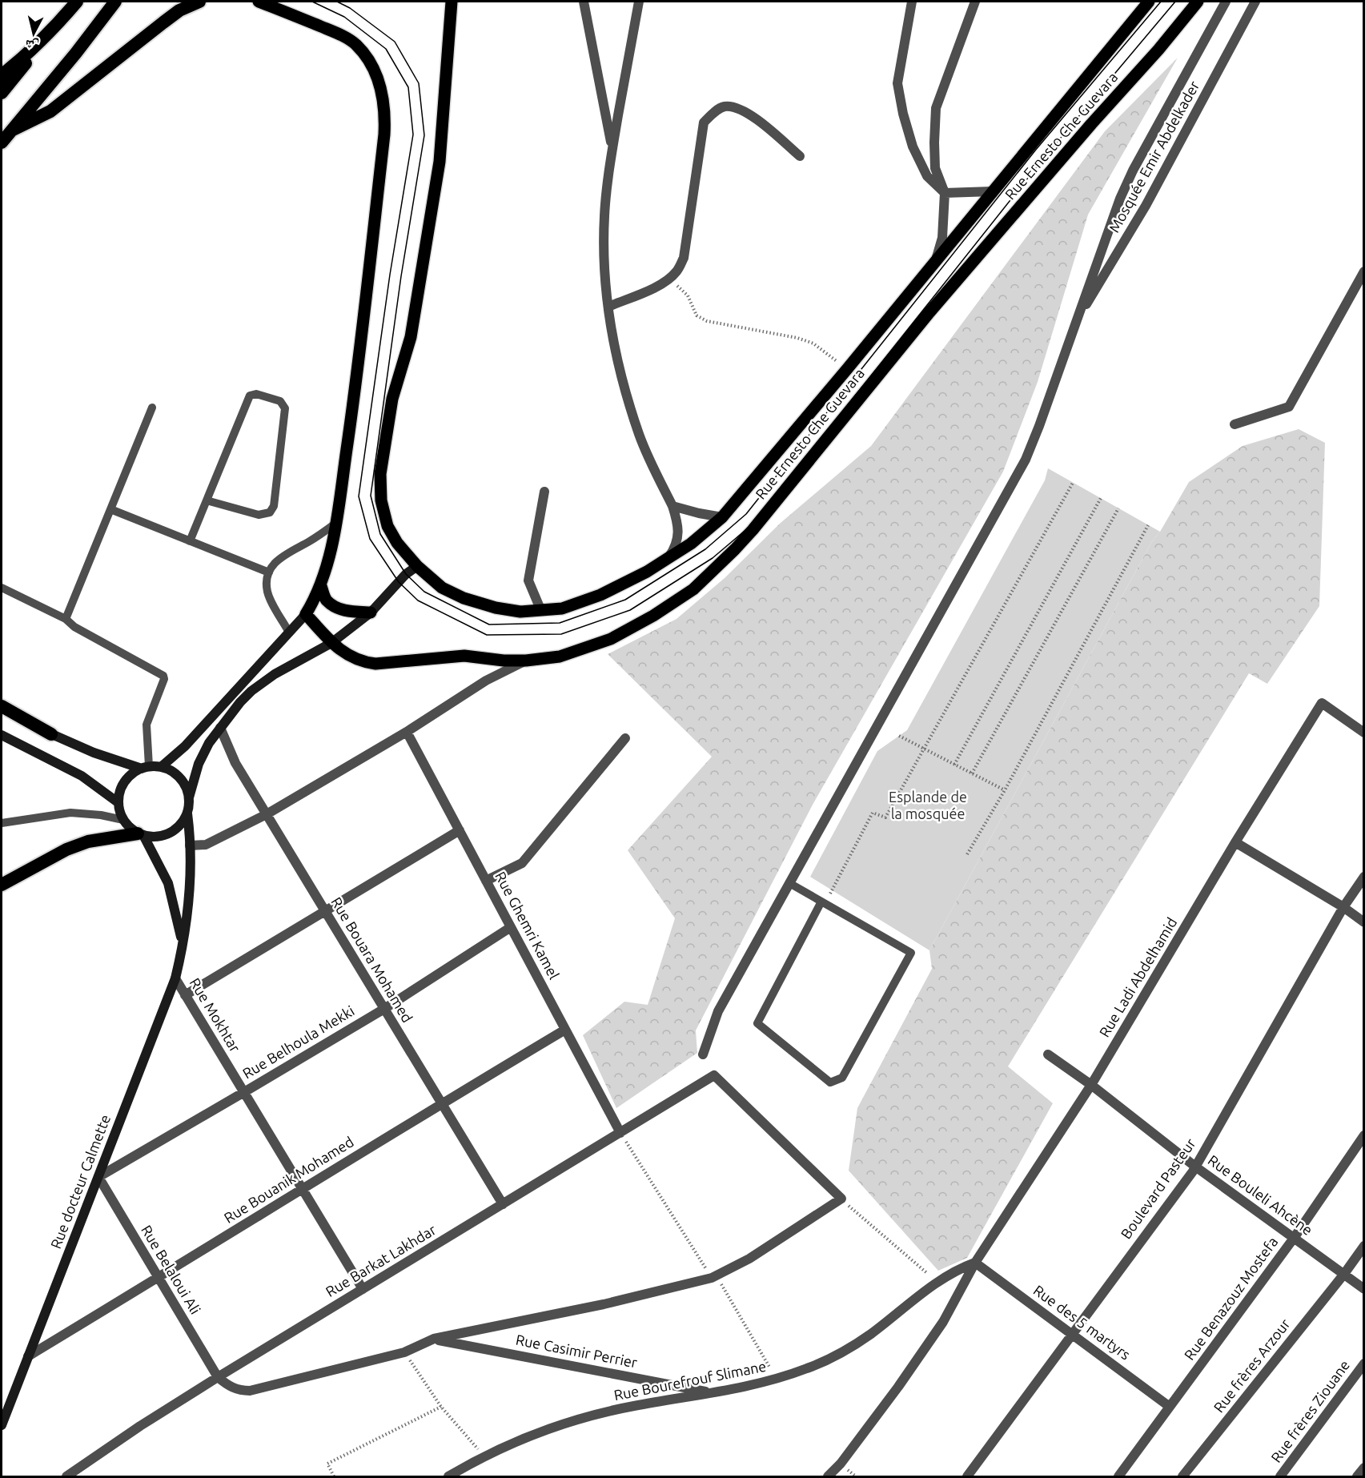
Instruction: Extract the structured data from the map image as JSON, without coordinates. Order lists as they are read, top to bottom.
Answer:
{
  "streets": {
    "main road": ["Rue Ernesto Che Guevara", "Rue docteur Calmette"],
    "street": [
      "Mosquée Emir Abdelkader",
      "Rue Ghemri Kamel",
      "Rue Bouara Mohamed",
      "Rue Ladi Abdelhamid",
      "Rue Mokhtar",
      "Rue Belhoula Mekki",
      "Rue Bouanik Mohamed",
      "Boulevard Pasteur",
      "Rue Bouleli Ahcène",
      "Rue Barkat Lakhdar",
      "Rue Belaloui Ali",
      "Rue Benazouz Mostefa",
      "Rue des 5 martyrs",
      "Rue Casimir Perrier",
      "Rue frères Arzour",
      "Rue Bourefrouf Slimane",
      "Rue frères Ziouane"
    ]
  },
  "crossings": [
    ["Rue Ghemri Kamel", "Rue Belhoula Mekki"],
    ["Rue Ghemri Kamel", "Rue Bouanik Mohamed"],
    ["Rue Ghemri Kamel", "Rue Barkat Lakhdar"],
    ["Rue Bouara Mohamed", "Rue Belhoula Mekki"],
    ["Rue Bouara Mohamed", "Rue Bouanik Mohamed"],
    ["Rue Bouara Mohamed", "Rue Barkat Lakhdar"],
    ["Rue Ladi Abdelhamid", "Rue Bouleli Ahcène"],
    ["Rue Ladi Abdelhamid", "Rue des 5 martyrs"],
    ["Rue Ladi Abdelhamid", "Rue Bourefrouf Slimane"],
    ["Rue Mokhtar", "Rue Belhoula Mekki"],
    ["Rue Mokhtar", "Rue Bouanik Mohamed"],
    ["Rue Mokhtar", "Rue docteur Calmette"],
    ["Rue Mokhtar", "Rue Barkat Lakhdar"],
    ["Rue Belhoula Mekki", "Rue docteur Calmette"],
    ["Rue Belhoula Mekki", "Rue Belaloui Ali"],
    ["Rue Bouanik Mohamed", "Rue docteur Calmette"],
    ["Rue Bouanik Mohamed", "Rue Belaloui Ali"],
    ["Rue docteur Calmette", "Rue Belaloui Ali"],
    ["Boulevard Pasteur", "Rue Bouleli Ahcène"],
    ["Boulevard Pasteur", "Rue des 5 martyrs"],
    ["Rue Bouleli Ahcène", "Rue Benazouz Mostefa"],
    ["Rue Bouleli Ahcène", "Rue frères Arzour"],
    ["Rue Barkat Lakhdar", "Rue Belaloui Ali"],
    ["Rue Benazouz Mostefa", "Rue des 5 martyrs"],
    ["Rue des 5 martyrs", "Rue Bourefrouf Slimane"],
    ["Rue Casimir Perrier", "Rue Bourefrouf Slimane"]
  ],
  "parks": ["Esplande de la mosquée"],
  "north": "bottom"
}
